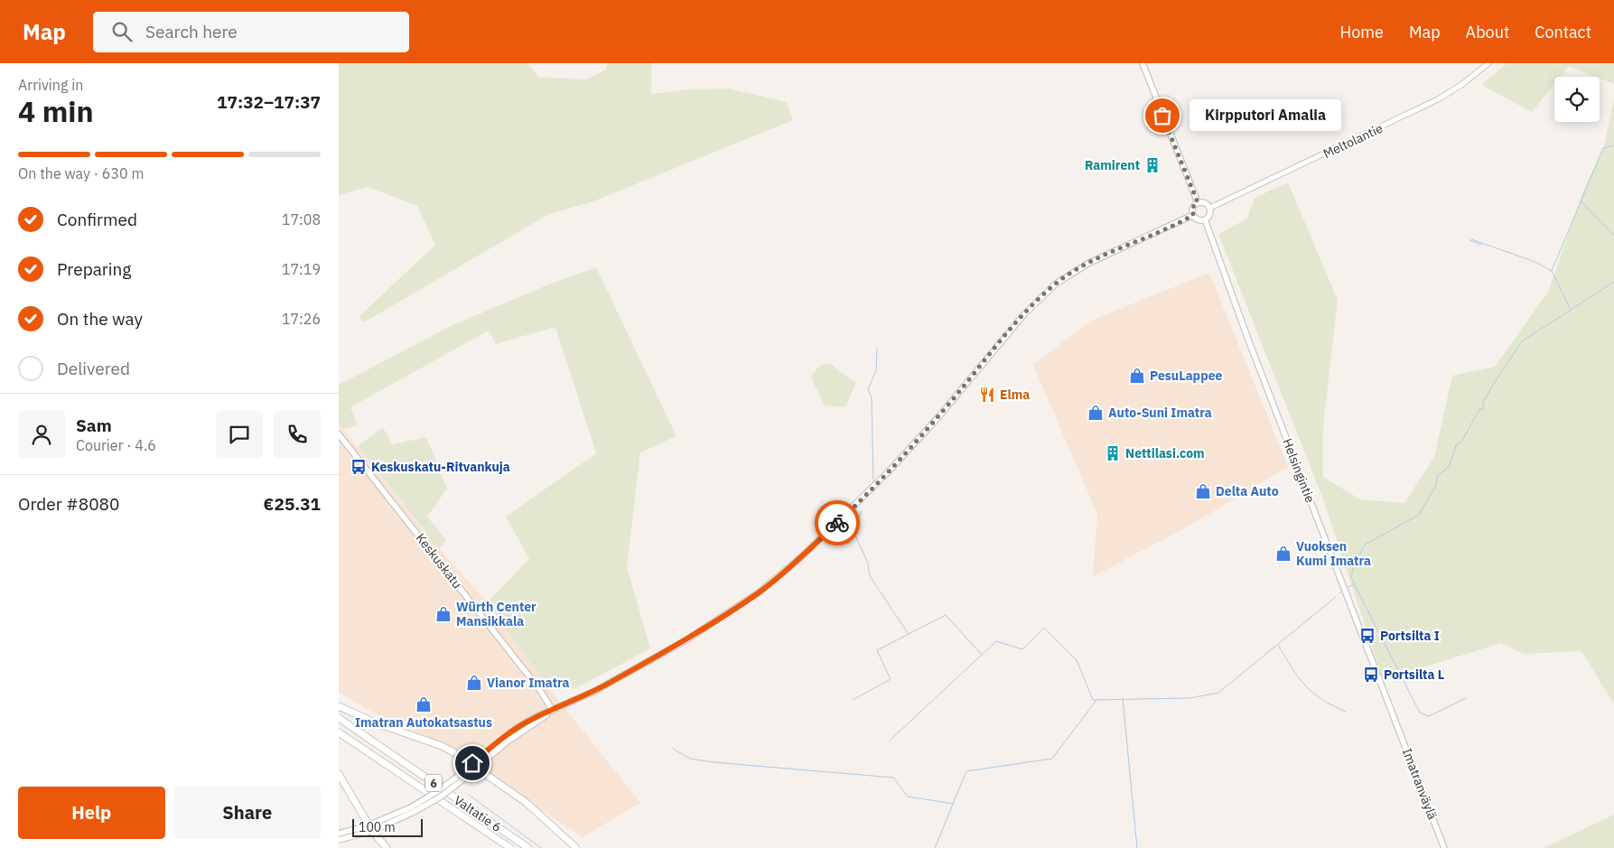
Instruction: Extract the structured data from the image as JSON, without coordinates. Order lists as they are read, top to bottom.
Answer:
{
  "streets": {
    "highway": ["6", "Valtatie 6"],
    "main road": ["Helsingintie", "Keskuskatu", "Imatranväylä"],
    "street": ["Meltolantie"]
  },
  "crossings": [
    ["Meltolantie", "Helsingintie"],
    ["Helsingintie", "Imatranväylä"]
  ],
  "places": {
    "other": ["Kirpputori Amalia"],
    "building": ["Ramirent", "Nettilasi.com"],
    "shop": [
      "PesuLappee",
      "Auto-Suni Imatra",
      "Delta Auto",
      "Vuoksen Kumi Imatra",
      "Würth Center Mansikkala",
      "Vianor Imatra",
      "Imatran Autokatsastus"
    ],
    "restaurant": ["Elma"],
    "bus stop": ["Keskuskatu-Ritvankuja", "Portsilta I", "Portsilta L"]
  },
  "scale_bar": "100 m",
  "page": {
    "header": "Map",
    "search": "Search here",
    "nav": [
      "Home",
      "Map",
      "About",
      "Contact"
    ],
    "heading": ["4 min", "Arriving in", "17:32–17:37"],
    "panel": [
      "Sam",
      "Courier · 4.6",
      "Order #8080",
      "€25.31"
    ],
    "bubble": "Kirpputori Amalia",
    "bar": "On the way · 630 m",
    "list": [
      ["Confirmed", "17:08"],
      ["Preparing", "17:19"],
      ["On the way", "17:26"],
      "Delivered"
    ],
    "buttons": ["Help", "Share"],
    "scale": "100 m"
  }
}
